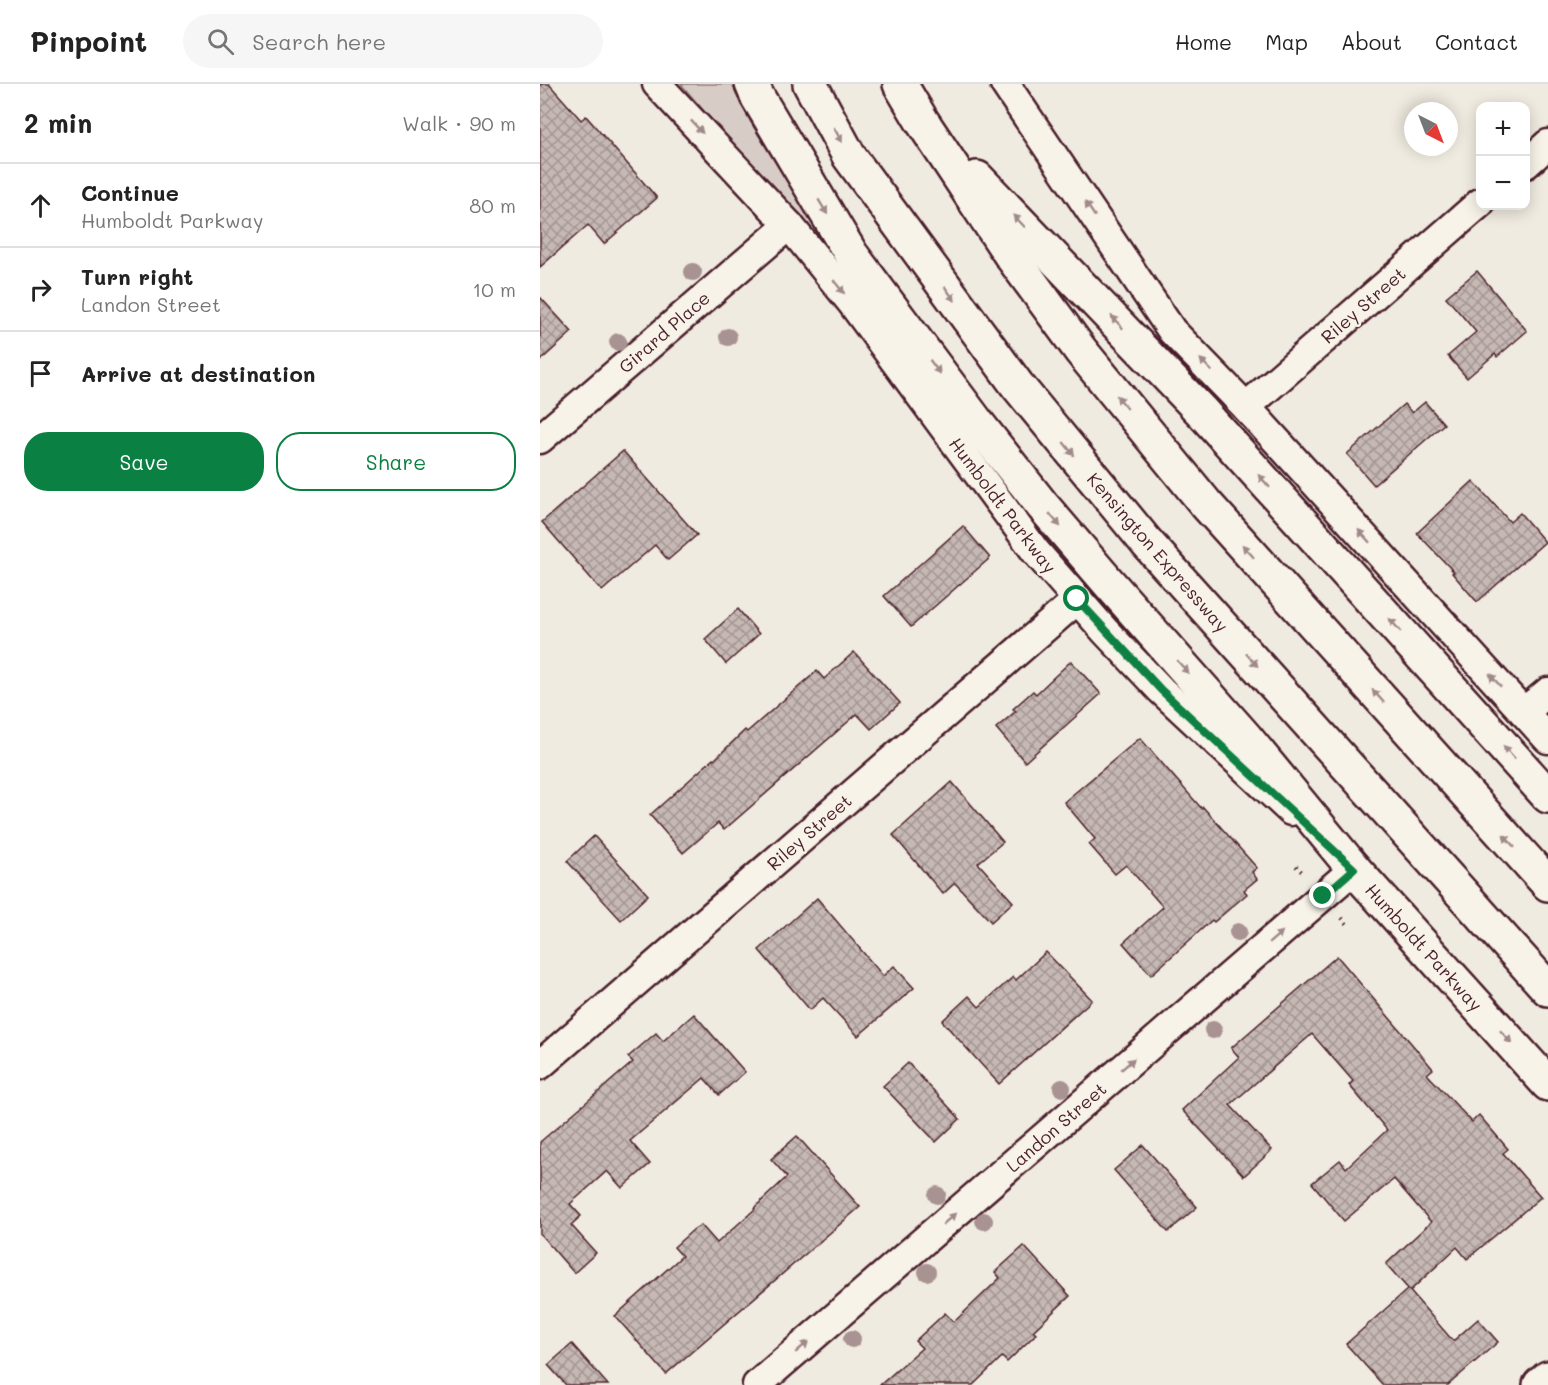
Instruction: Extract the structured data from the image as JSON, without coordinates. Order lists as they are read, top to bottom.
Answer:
{
  "streets": {
    "main road": ["Humboldt Parkway", "Kensington Expressway"],
    "street": ["Riley Street", "Girard Place", "Landon Street"]
  },
  "crossings": [
    ["Riley Street", "Humboldt Parkway"],
    ["Girard Place", "Humboldt Parkway"],
    ["Humboldt Parkway", "Landon Street"]
  ],
  "one_way": ["Landon Street"],
  "north": "bottom right",
  "page": {
    "header": "Pinpoint",
    "search": "Search here",
    "nav": [
      "Home",
      "Map",
      "About",
      "Contact"
    ],
    "heading": ["2 min", "Walk · 90 m"],
    "map_buttons": ["+", "−"],
    "list": [
      ["Continue", "Humboldt Parkway", "80 m"],
      ["Turn right", "Landon Street", "10 m"],
      "Arrive at destination"
    ],
    "buttons": ["Save", "Share"]
  }
}
